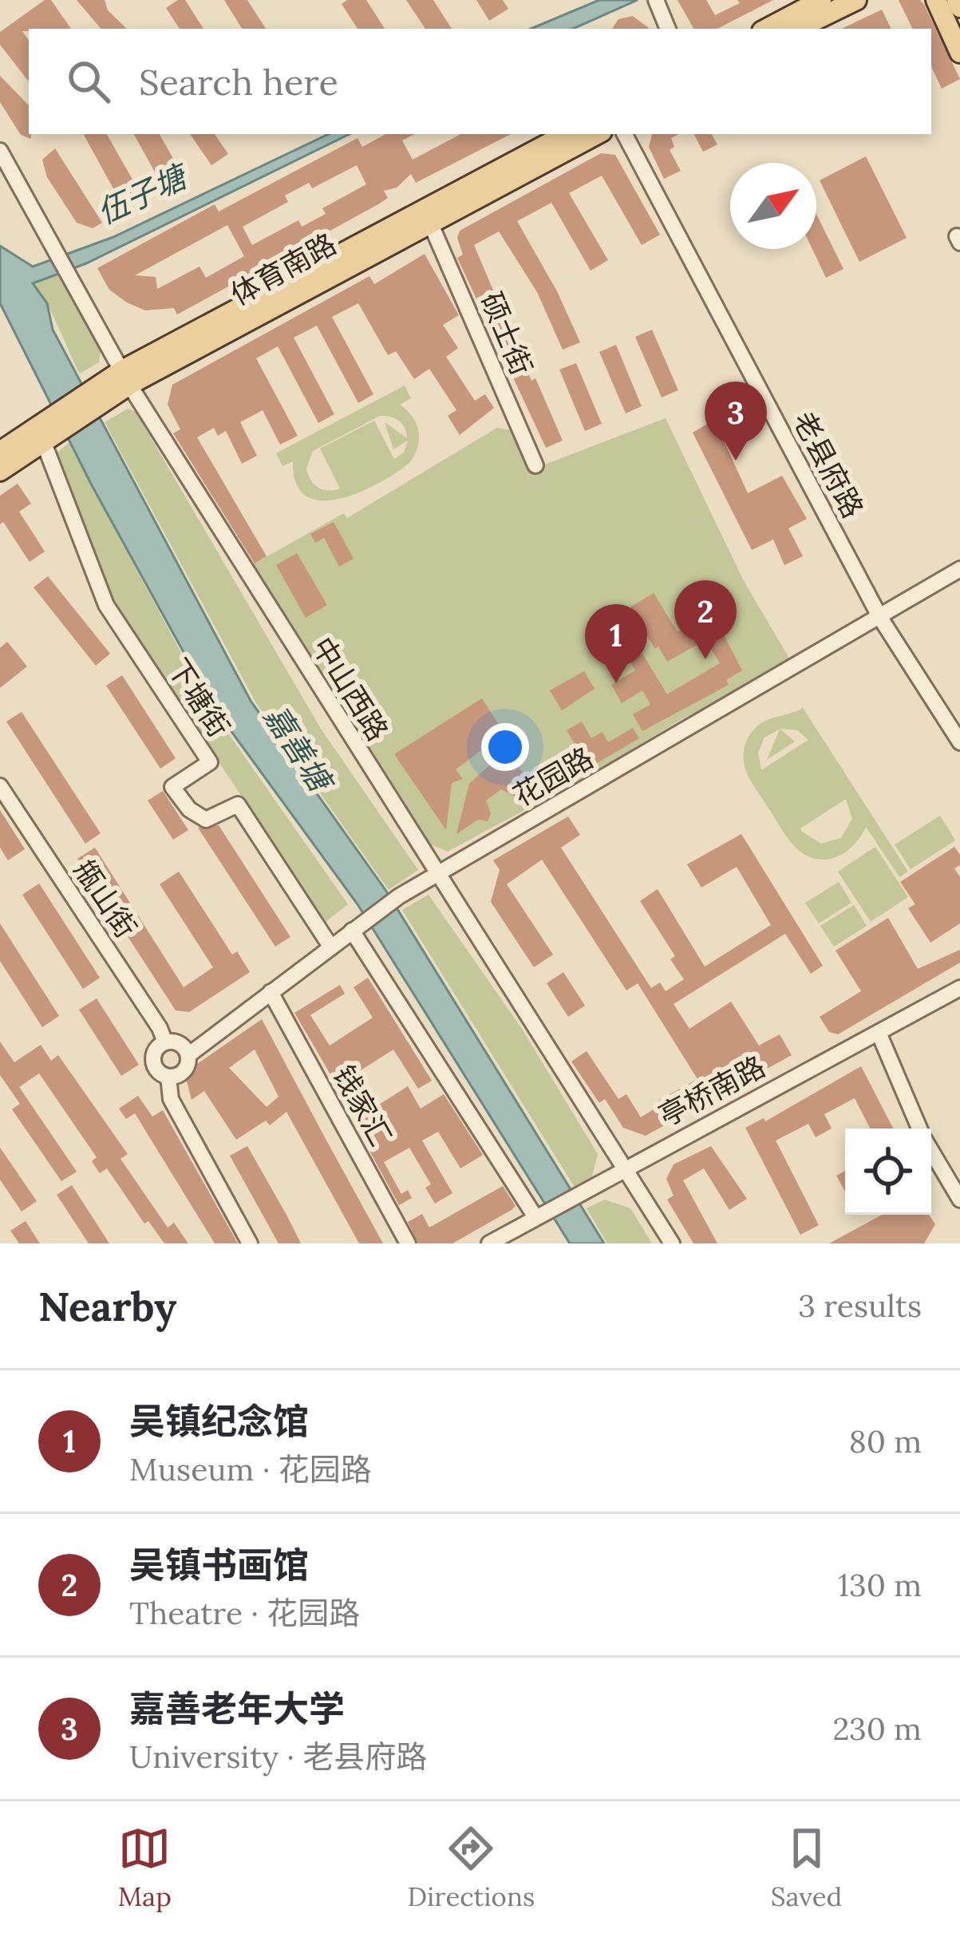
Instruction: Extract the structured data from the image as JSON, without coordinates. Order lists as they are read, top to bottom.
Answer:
{
  "streets": {
    "main road": ["体育南路"],
    "street": [
      "硕士街",
      "老县府路",
      "中山西路",
      "下塘街",
      "花园路",
      "甁山街",
      "亭桥南路",
      "钱家汇"
    ]
  },
  "crossings": [
    ["体育南路", "硕士街"],
    ["体育南路", "中山西路"],
    ["体育南路", "下塘街"],
    ["老县府路", "花园路"],
    ["中山西路", "花园路"],
    ["中山西路", "亭桥南路"],
    ["下塘街", "花园路"],
    ["花园路", "甁山街"],
    ["花园路", "钱家汇"]
  ],
  "water": ["伍子塘", "嘉善塘"],
  "north": "top right",
  "page": {
    "search": "Search here",
    "pins": ["3", "2", "1"],
    "heading": ["Nearby", "3 results"],
    "list": [
      {
        "mark": "1",
        "name": "吴镇纪念馆",
        "note": "Museum · 花园路",
        "value": "80 m"
      },
      {
        "mark": "2",
        "name": "吴镇书画馆",
        "note": "Theatre · 花园路",
        "value": "130 m"
      },
      {
        "mark": "3",
        "name": "嘉善老年大学",
        "note": "University · 老县府路",
        "value": "230 m"
      }
    ],
    "nav": ["Map", "Directions", "Saved"]
  }
}
